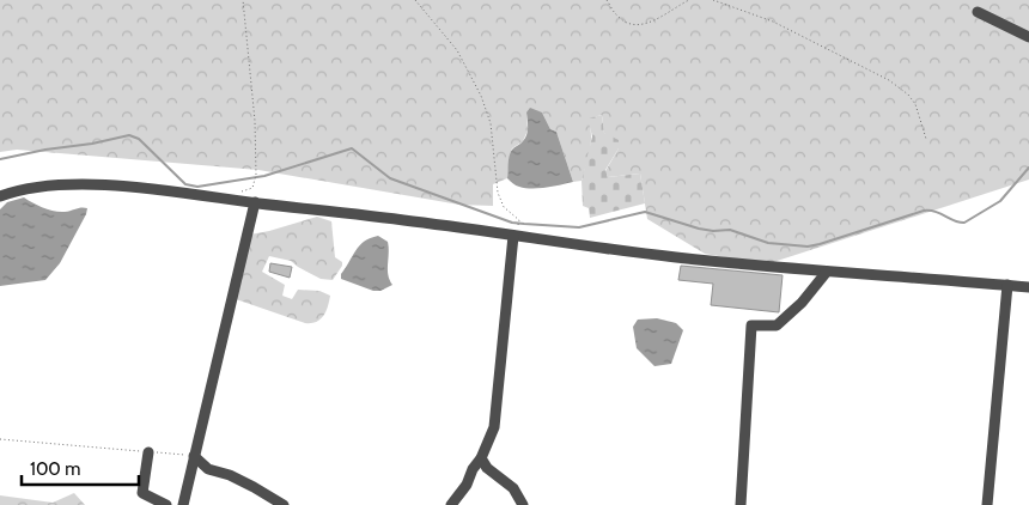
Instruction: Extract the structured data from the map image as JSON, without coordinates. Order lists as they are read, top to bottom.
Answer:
{
  "scale_bar": "100 m"
}
